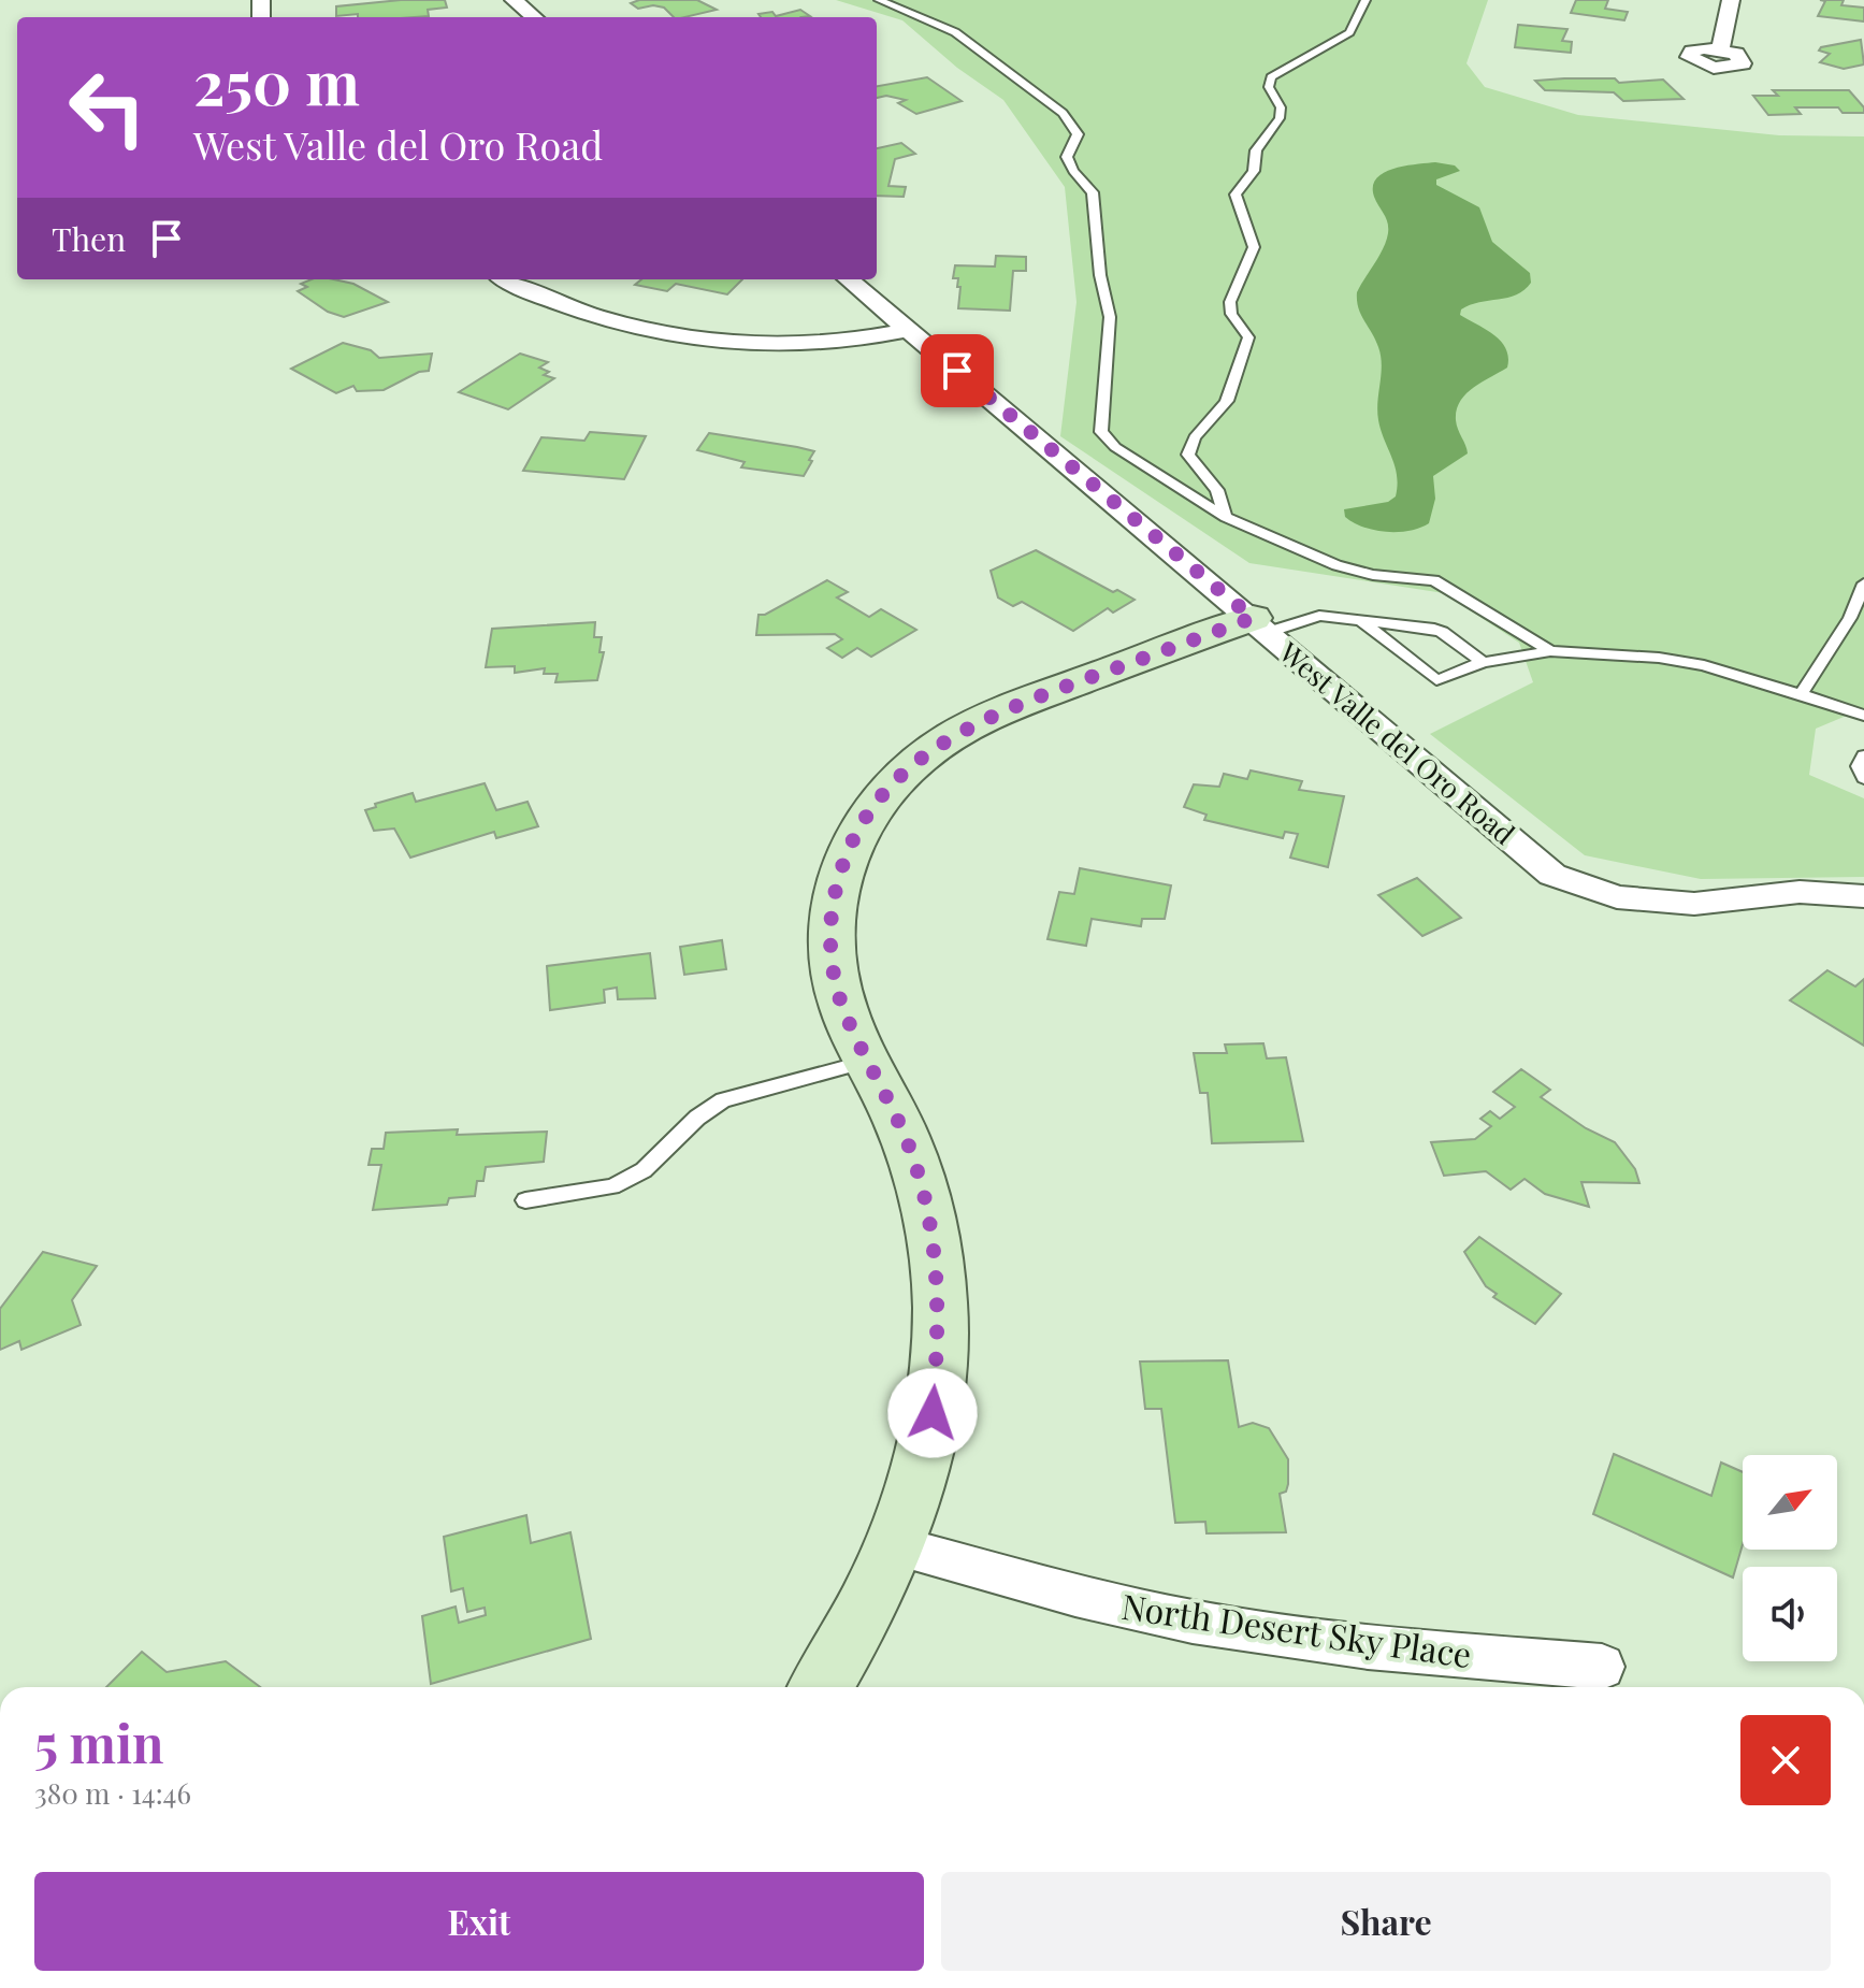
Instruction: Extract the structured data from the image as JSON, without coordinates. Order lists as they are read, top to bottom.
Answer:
{
  "streets": {
    "street": ["West Valle del Oro Road", "North Desert Sky Place"]
  },
  "north": "top right",
  "page": {
    "turn": ["250 m", "West Valle del Oro Road"],
    "then": "Then",
    "heading": ["5 min", "380 m · 14:46"],
    "buttons": ["Exit", "Share"]
  }
}
